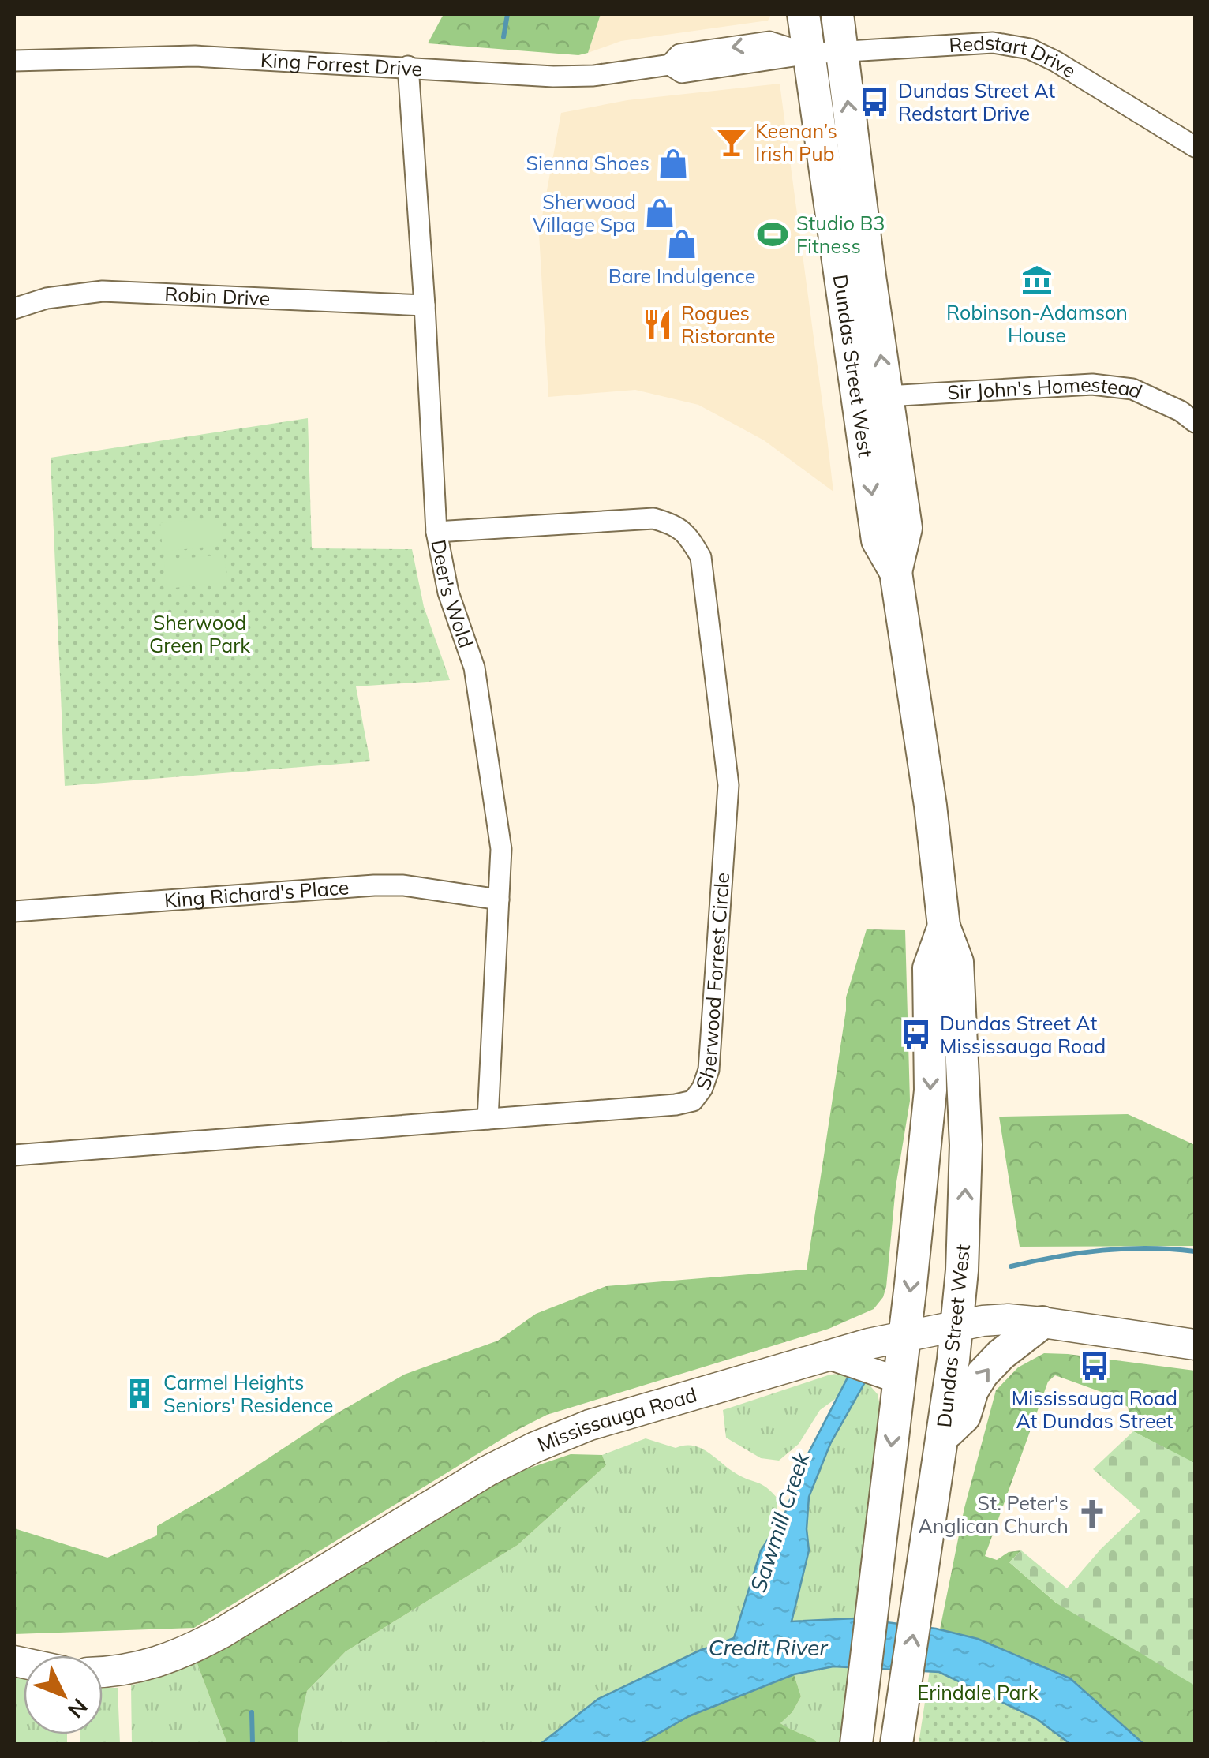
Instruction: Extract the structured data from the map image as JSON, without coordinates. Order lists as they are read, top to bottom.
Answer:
{
  "streets": {
    "main road": ["Dundas Street West", "Mississauga Road"],
    "street": [
      "Redstart Drive",
      "King Forrest Drive",
      "Robin Drive",
      "Sir John's Homestead",
      "Deer's Wold",
      "King Richard's Place",
      "Sherwood Forrest Circle"
    ]
  },
  "crossings": [
    ["Redstart Drive", "King Forrest Drive"],
    ["Redstart Drive", "Dundas Street West"],
    ["King Forrest Drive", "Dundas Street West"],
    ["King Forrest Drive", "Deer's Wold"],
    ["Robin Drive", "Deer's Wold"],
    ["Dundas Street West", "Sir John's Homestead"],
    ["Dundas Street West", "Mississauga Road"],
    ["Deer's Wold", "King Richard's Place"],
    ["Deer's Wold", "Sherwood Forrest Circle"]
  ],
  "water": ["Sawmill Creek", "Credit River"],
  "parks": ["Sherwood Green Park", "Erindale Park"],
  "places": {
    "bus stop": ["Dundas Street At Redstart Drive", "Dundas Street At Mississauga Road", "Mississauga Road At Dundas Street"],
    "bar": ["Keenan’s Irish Pub"],
    "shop": ["Sienna Shoes", "Sherwood Village Spa", "Bare Indulgence"],
    "sports": ["Studio B3 Fitness"],
    "museum": ["Robinson-Adamson House"],
    "restaurant": ["Rogues Ristorante"],
    "building": ["Carmel Heights Seniors' Residence"],
    "church": ["St. Peter's Anglican Church"]
  },
  "north": "bottom right"
}
